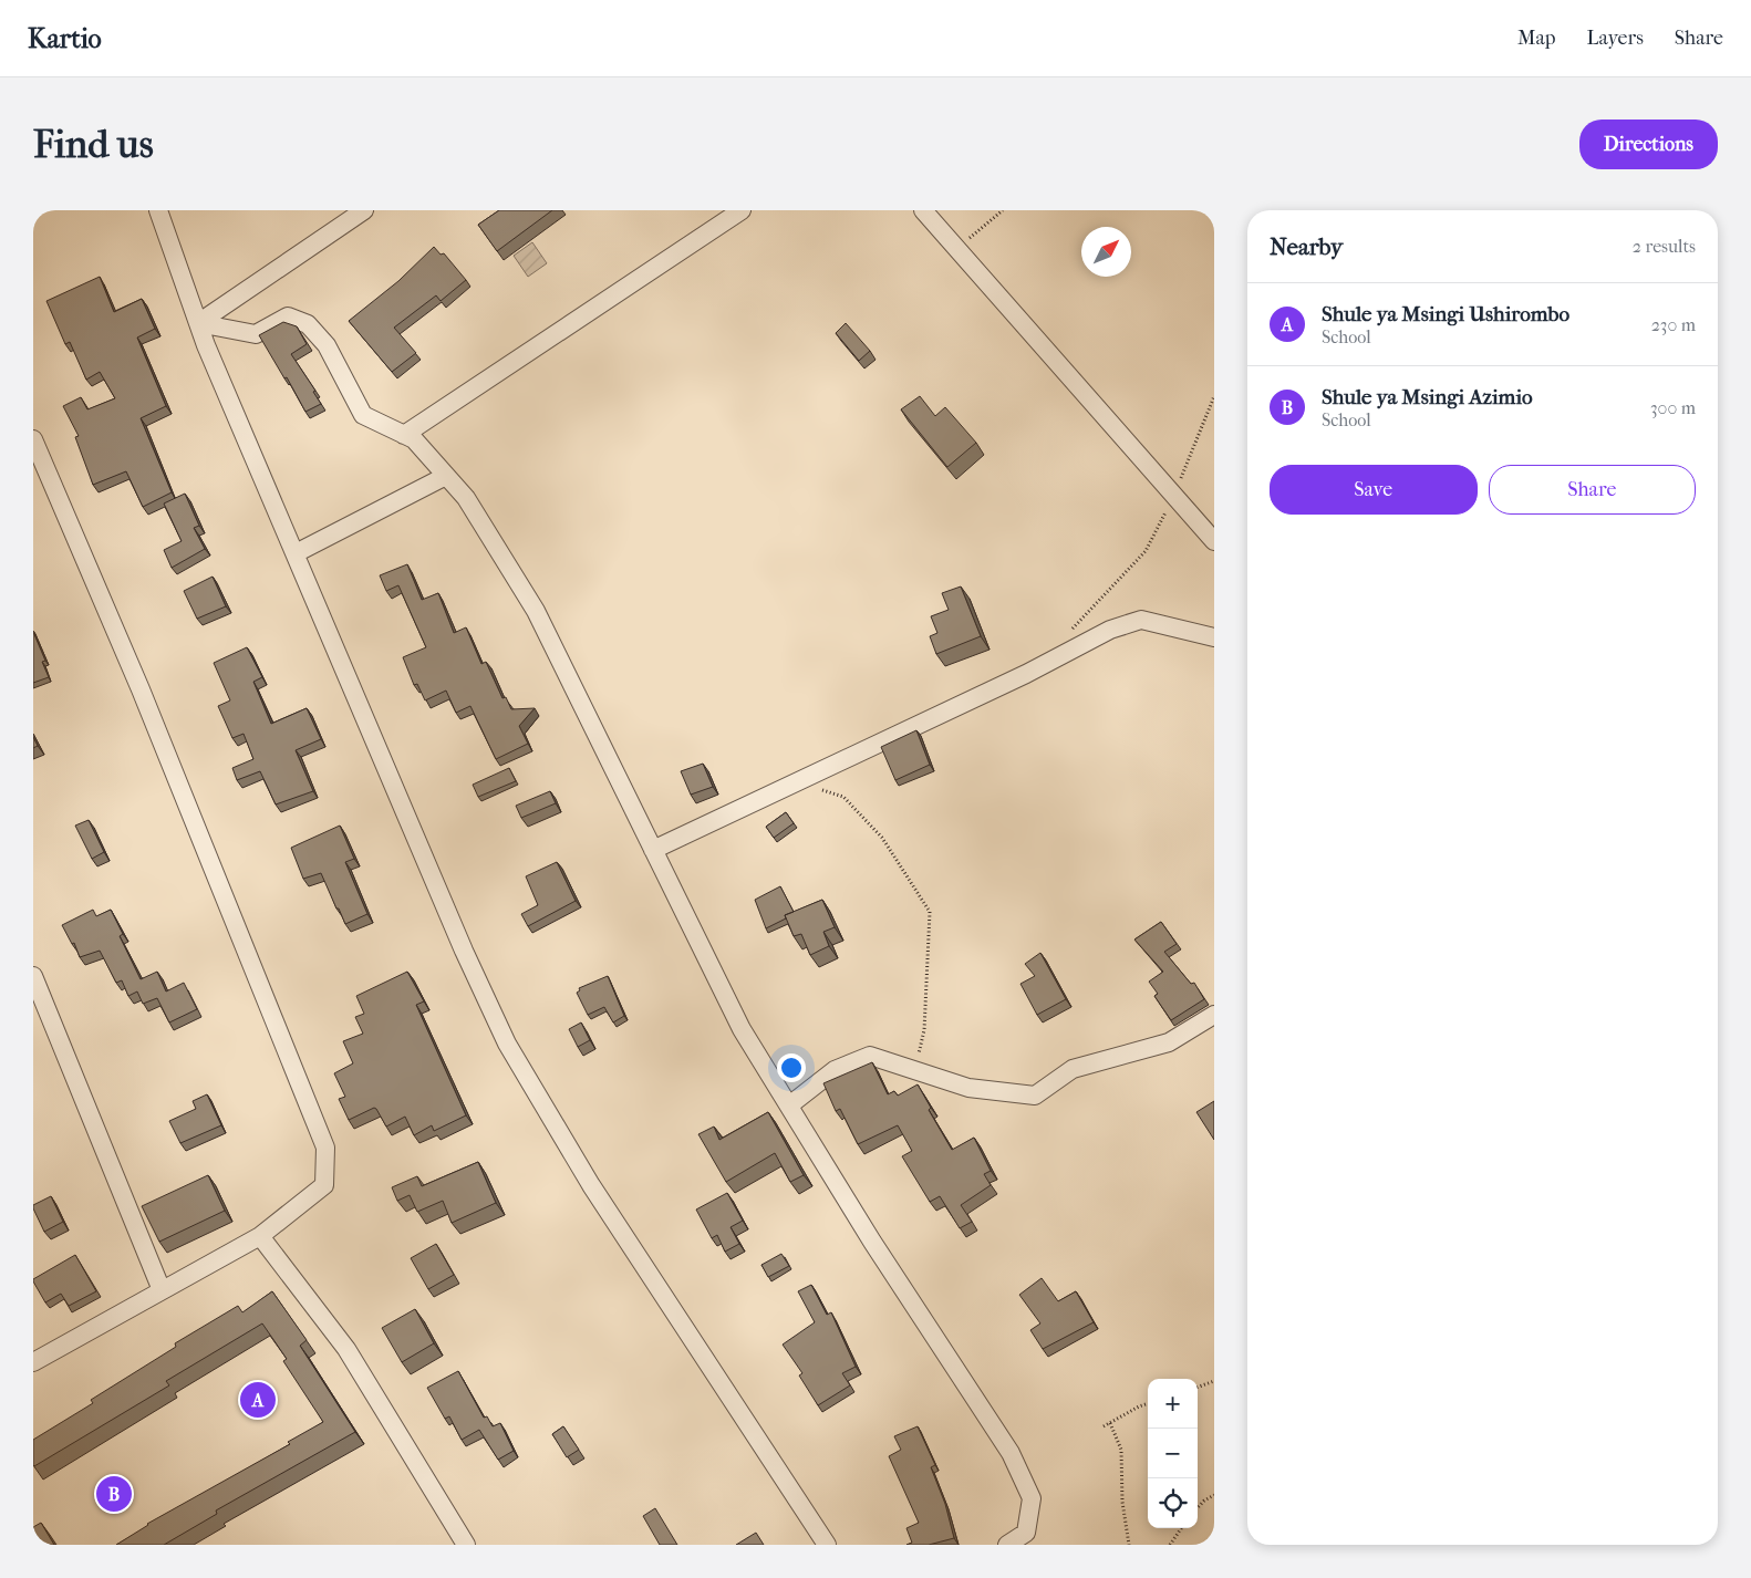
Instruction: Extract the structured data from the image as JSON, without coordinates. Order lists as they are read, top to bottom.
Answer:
{
  "north": "top right",
  "page": {
    "header": "Kartio",
    "nav": ["Map", "Layers", "Share"],
    "buttons": [
      "Directions",
      ["Save", "Share"]
    ],
    "title": "Find us",
    "heading": ["Nearby", "2 results"],
    "list": [
      {
        "mark": "A",
        "name": "Shule ya Msingi Ushirombo",
        "note": "School",
        "value": "230 m"
      },
      {
        "mark": "B",
        "name": "Shule ya Msingi Azimio",
        "note": "School",
        "value": "300 m"
      }
    ],
    "map_buttons": ["+", "−"],
    "pins": ["A", "B"]
  }
}
